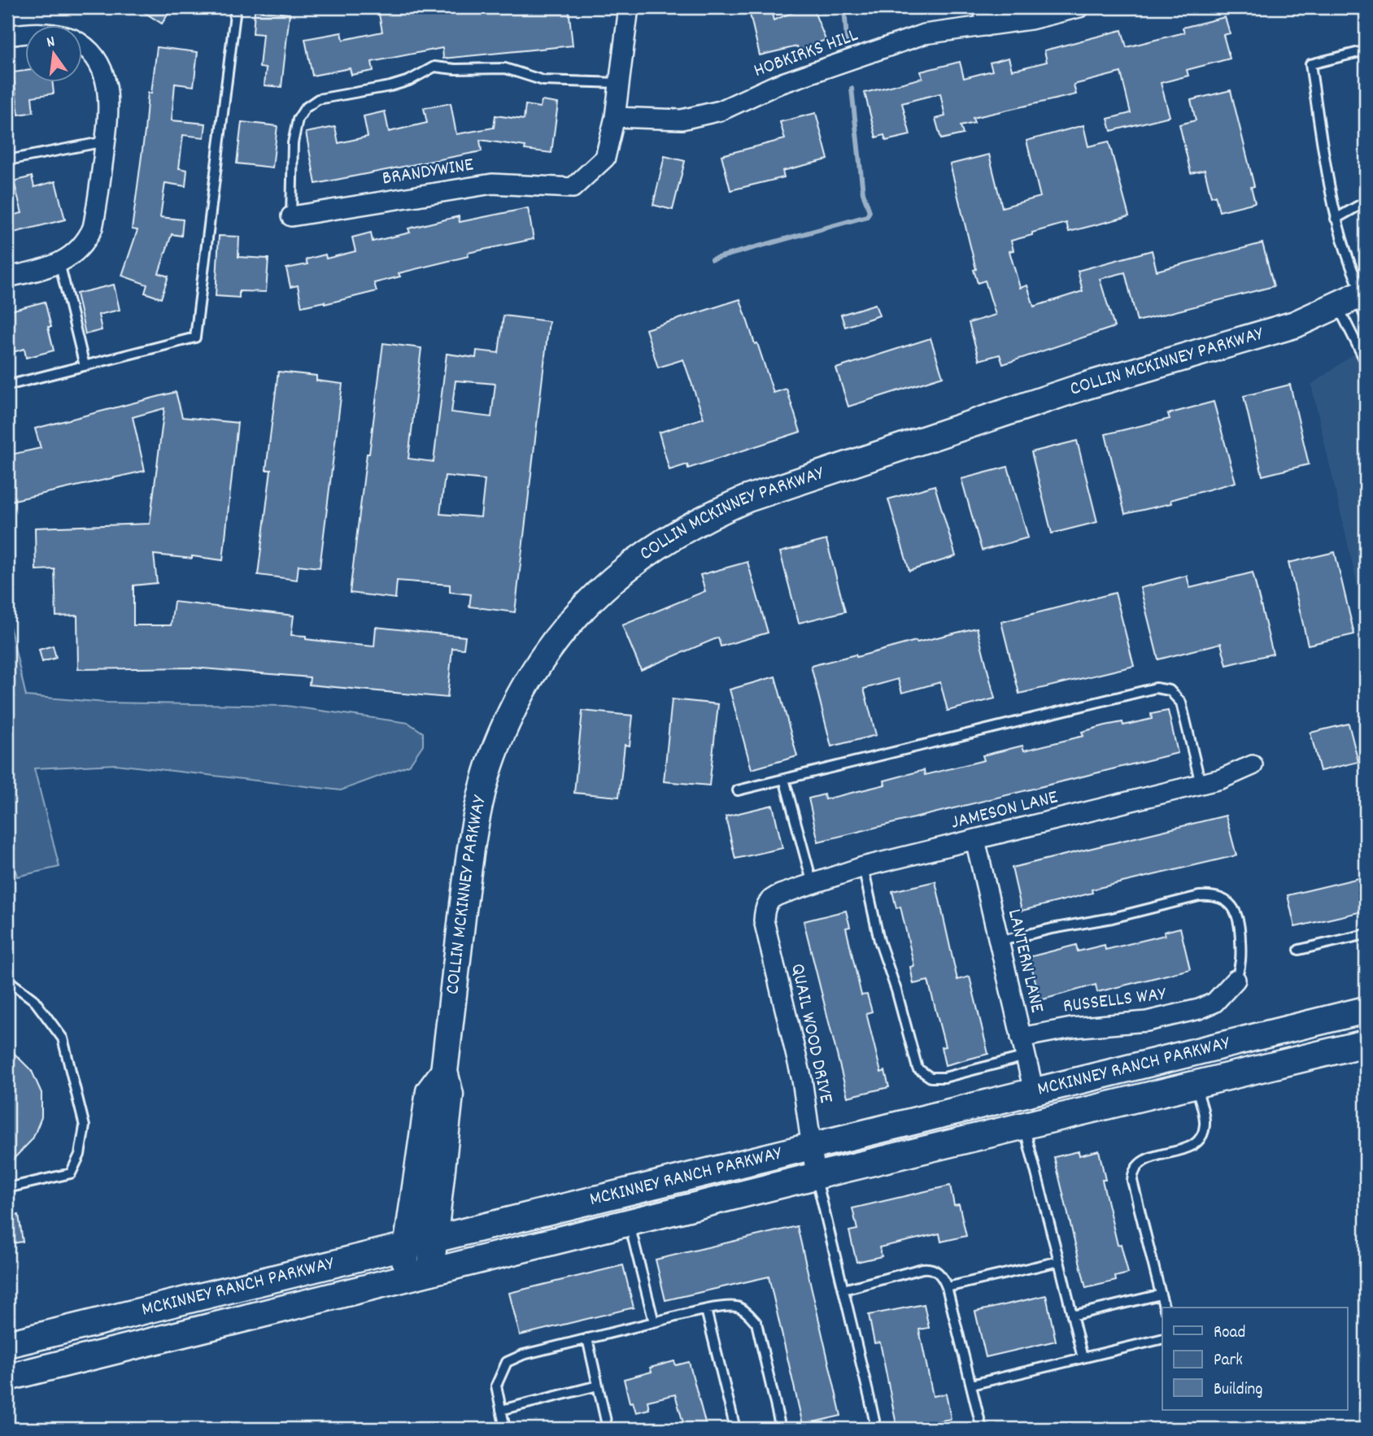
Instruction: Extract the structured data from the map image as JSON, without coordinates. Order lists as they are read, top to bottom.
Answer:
{
  "streets": {
    "main road": ["COLLIN MCKINNEY PARKWAY", "MCKINNEY RANCH PARKWAY"],
    "street": [
      "HOBKIRKS HILL",
      "BRANDYWINE",
      "JAMESON LANE",
      "LANTERN LANE",
      "RUSSELLS WAY",
      "QUAIL WOOD DRIVE"
    ]
  },
  "crossings": [
    ["HOBKIRKS HILL", "BRANDYWINE"],
    ["COLLIN MCKINNEY PARKWAY", "MCKINNEY RANCH PARKWAY"],
    ["JAMESON LANE", "LANTERN LANE"],
    ["JAMESON LANE", "QUAIL WOOD DRIVE"],
    ["LANTERN LANE", "RUSSELLS WAY"],
    ["LANTERN LANE", "MCKINNEY RANCH PARKWAY"],
    ["QUAIL WOOD DRIVE", "MCKINNEY RANCH PARKWAY"]
  ],
  "legend": ["Road", "Park", "Building"],
  "north": "top"
}
